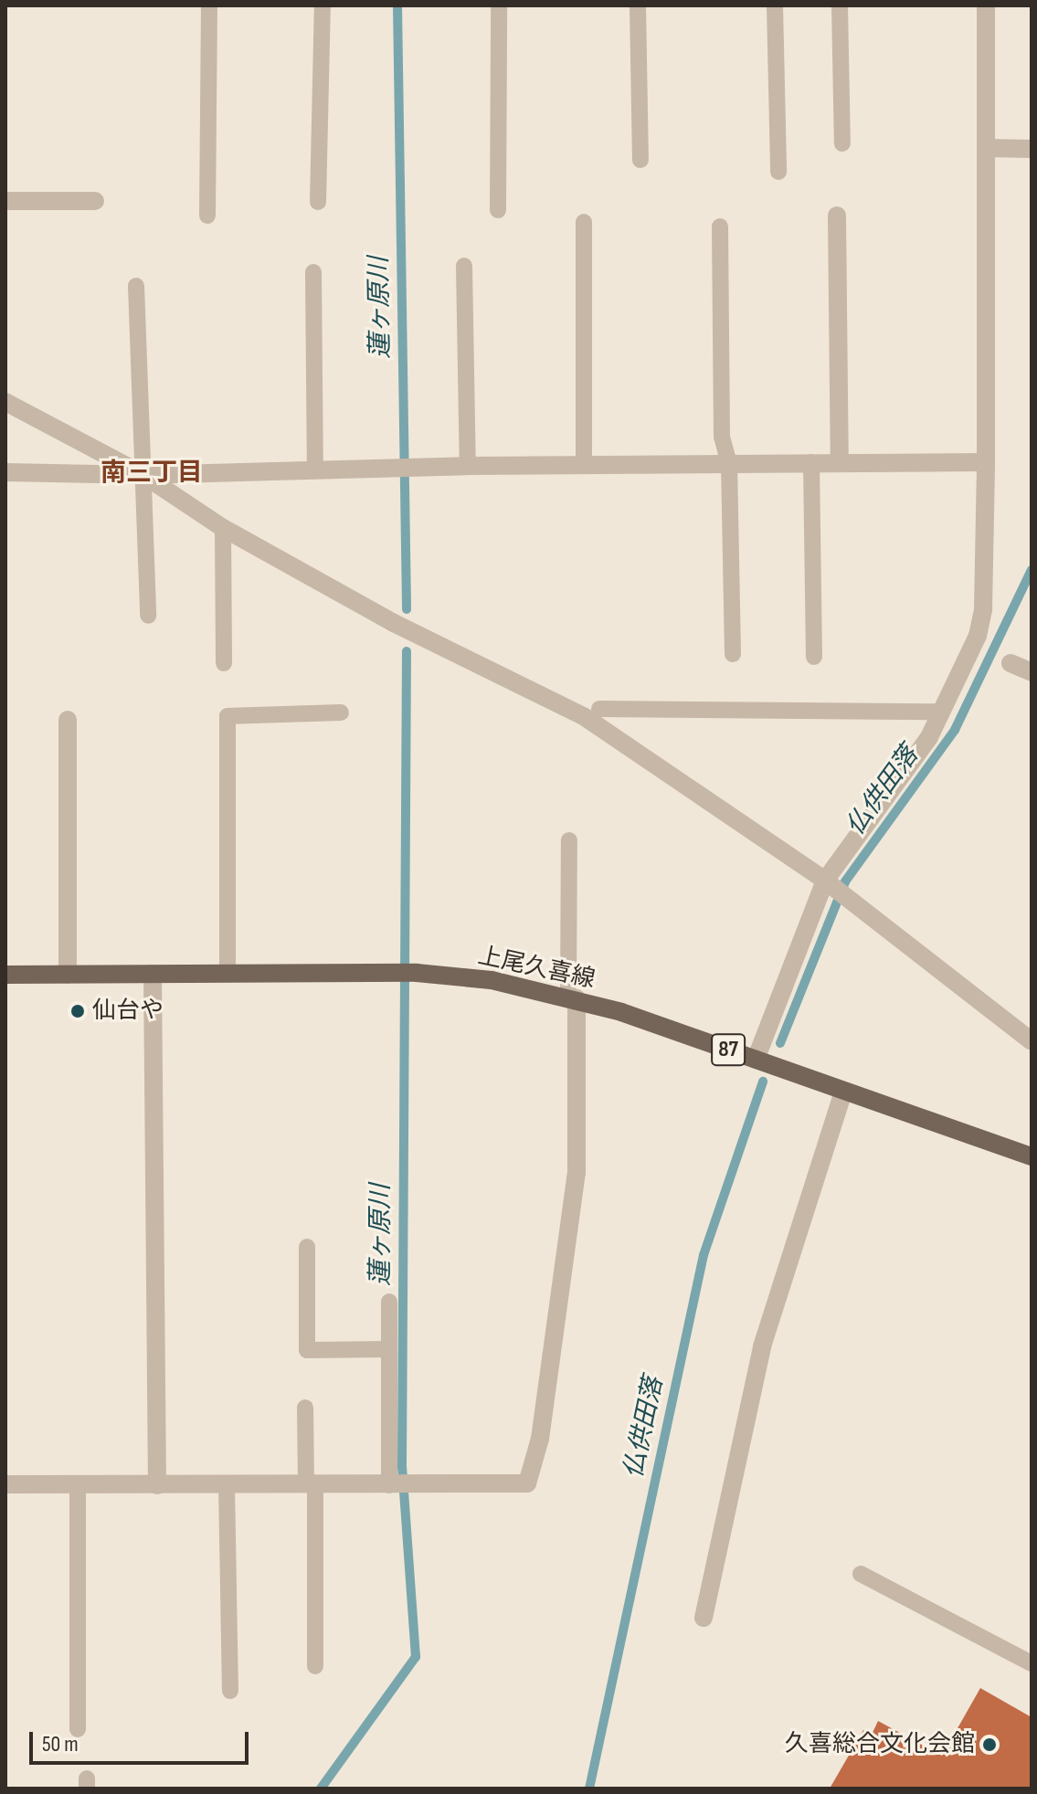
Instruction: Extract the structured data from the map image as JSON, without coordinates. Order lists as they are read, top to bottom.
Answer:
{
  "streets": {
    "main road": ["上尾久喜線", "87"]
  },
  "districts": ["南三丁目"],
  "water": ["蓮ヶ原川", "仏供田落"],
  "places": ["仙台や", "久喜総合文化会館"],
  "scale_bar": "50 m"
}
